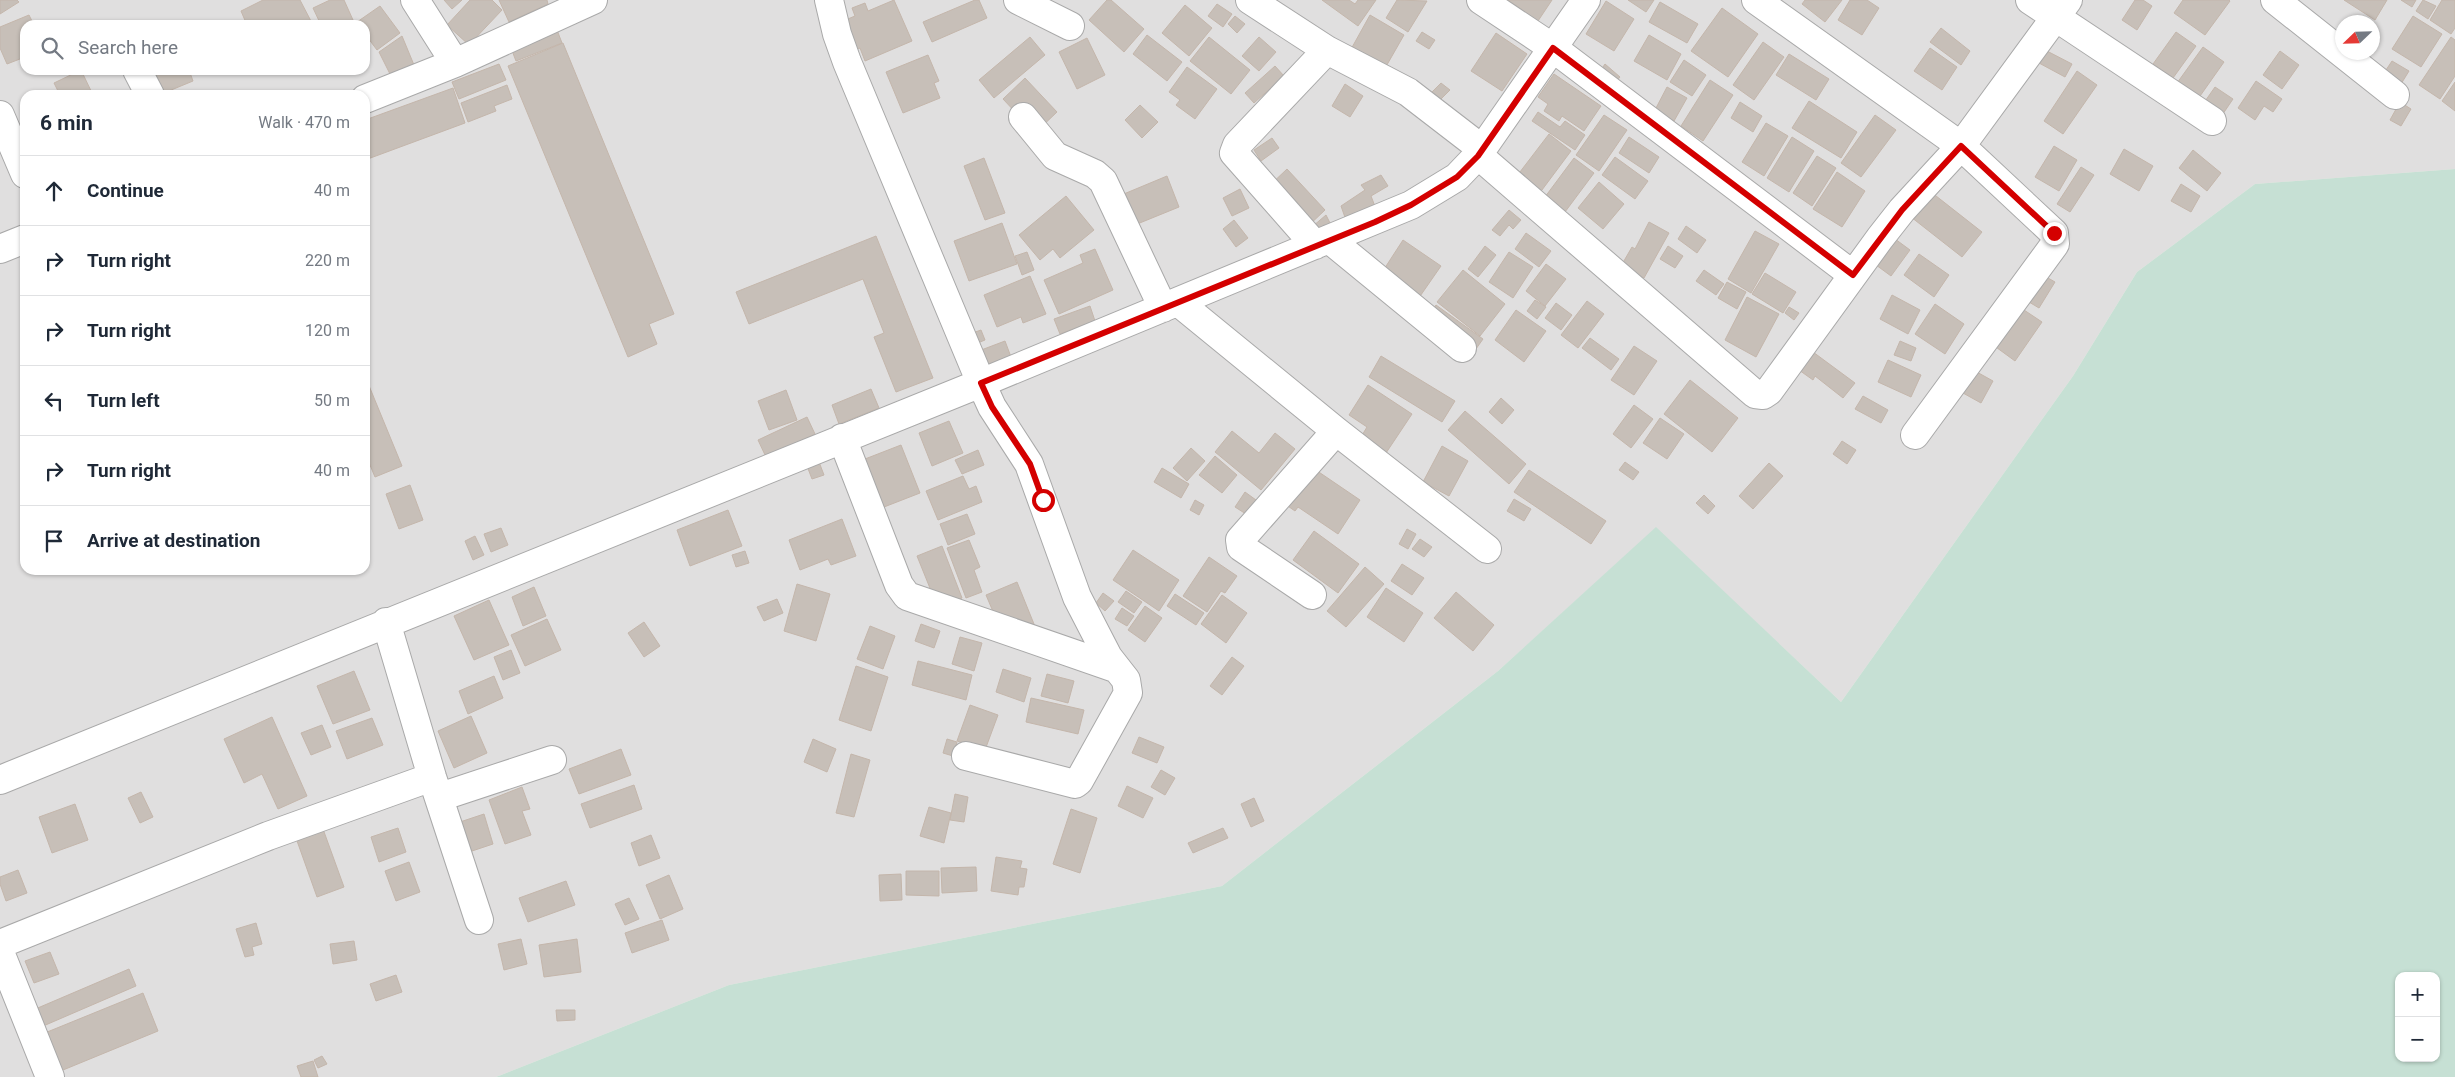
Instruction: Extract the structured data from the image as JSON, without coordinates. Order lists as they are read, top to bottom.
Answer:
{
  "north": "bottom left",
  "page": {
    "search": "Search here",
    "heading": ["6 min", "Walk · 470 m"],
    "list": [
      ["Continue", "40 m"],
      ["Turn right", "220 m"],
      ["Turn right", "120 m"],
      ["Turn left", "50 m"],
      ["Turn right", "40 m"],
      "Arrive at destination"
    ],
    "map_buttons": ["+", "−"]
  }
}
